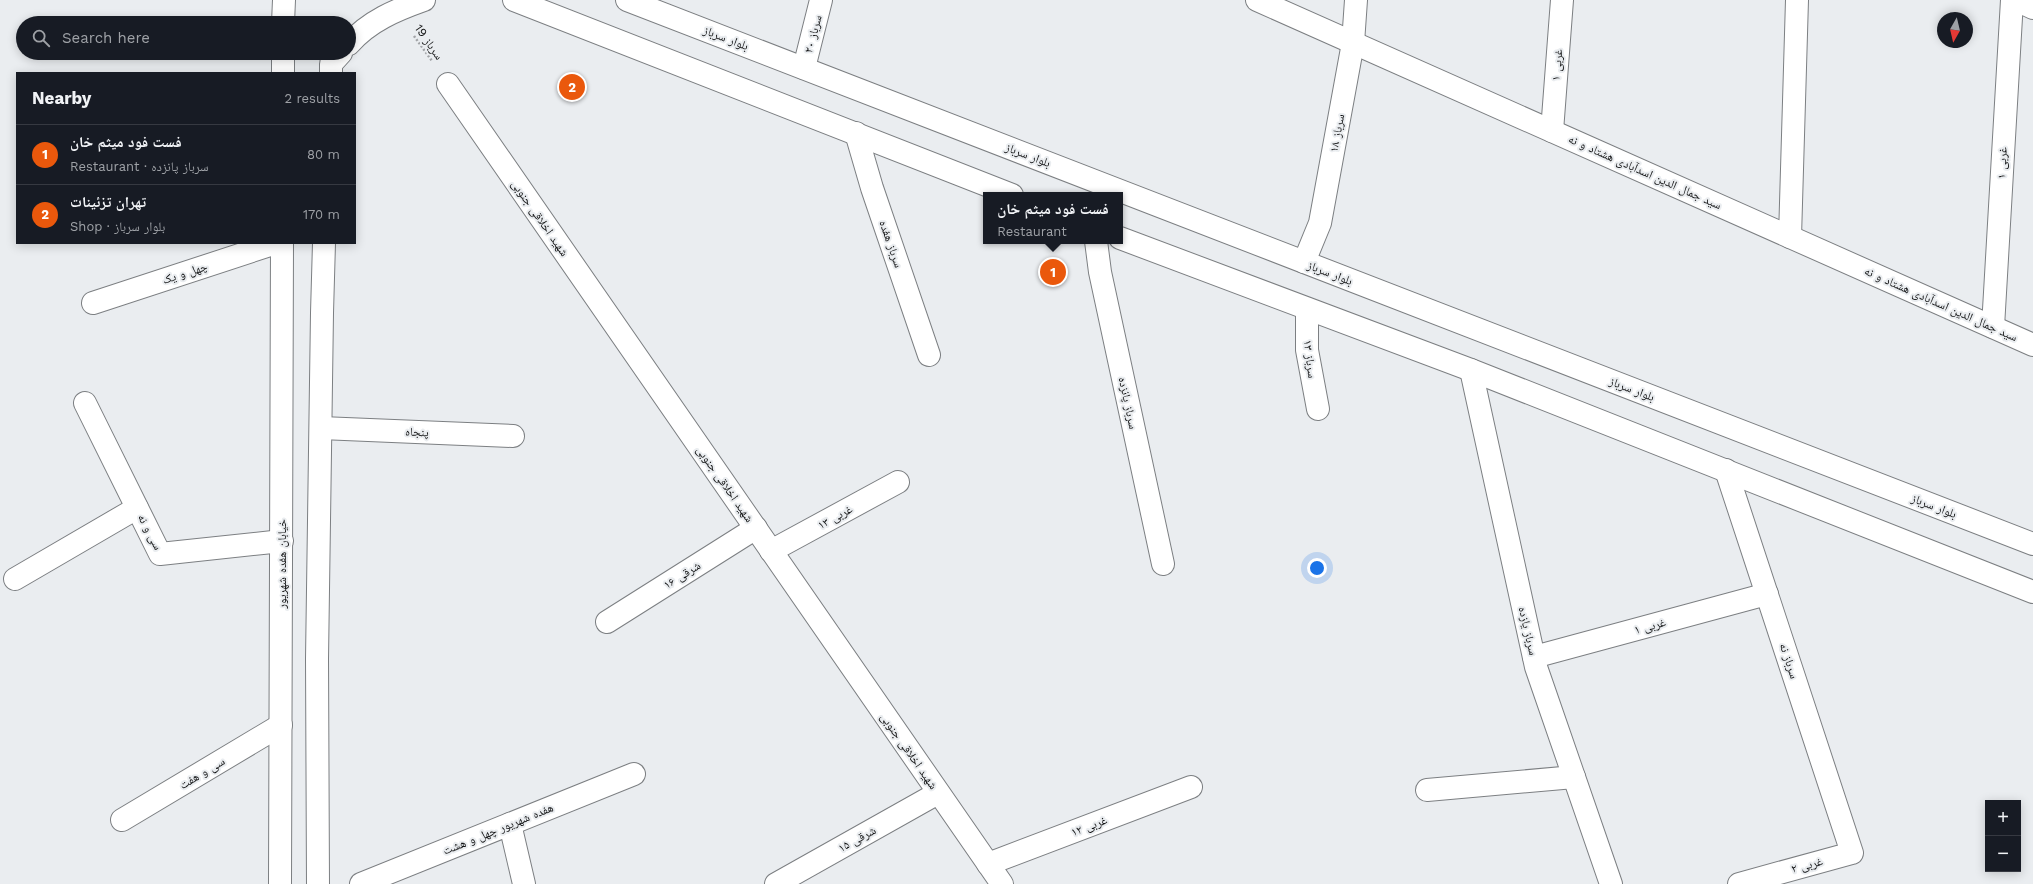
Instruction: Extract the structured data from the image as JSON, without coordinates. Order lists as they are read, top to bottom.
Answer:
{
  "streets": {
    "street": [
      "سرباز ۲۰",
      "بلوار سرباز",
      "غربی ۱",
      "سرباز ۱۸",
      "سید جمال الدین اسدآبادی هشتاد و نه",
      "شهید اخلاقی جنوبی",
      "سرباز هفده",
      "چهل و یک",
      "سرباز ۱۳",
      "سرباز پانزده",
      "پنجاه",
      "غربی ۱۳",
      "سی و نه",
      "خیابان هفده شهریور",
      "شرقی ۱۶",
      "سرباز یازده",
      "سرباز نه",
      "سی و هفت",
      "غربی ۱۲",
      "هفده شهریور چهل و هشت",
      "شرقی ۱۵",
      "غربی ۲"
    ],
    "path": ["سرباز 19"]
  },
  "crossings": [
    ["سرباز ۲۰", "بلوار سرباز"],
    ["بلوار سرباز", "سرباز ۱۸"],
    ["سرباز 19", "شهید اخلاقی جنوبی"],
    ["غربی ۱", "سید جمال الدین اسدآبادی هشتاد و نه"],
    ["غربی ۱", "سرباز یازده"],
    ["غربی ۱", "سرباز نه"],
    ["سرباز ۱۸", "سید جمال الدین اسدآبادی هشتاد و نه"],
    ["شهید اخلاقی جنوبی", "غربی ۱۳"],
    ["شهید اخلاقی جنوبی", "شرقی ۱۶"],
    ["شهید اخلاقی جنوبی", "غربی ۱۲"],
    ["شهید اخلاقی جنوبی", "شرقی ۱۵"],
    ["سی و نه", "خیابان هفده شهریور"],
    ["خیابان هفده شهریور", "سی و هفت"],
    ["سرباز نه", "غربی ۲"]
  ],
  "north": "bottom",
  "page": {
    "search": "Search here",
    "pins": ["2", "1"],
    "heading": ["Nearby", "2 results"],
    "list": [
      {
        "mark": "1",
        "name": "فست فود میثم خان",
        "note": "Restaurant · سرباز پانزده",
        "value": "80 m"
      },
      {
        "mark": "2",
        "name": "تهران تزئینات",
        "note": "Shop · بلوار سرباز",
        "value": "170 m"
      }
    ],
    "popup": ["فست فود میثم خان", "Restaurant"],
    "map_buttons": ["+", "−"]
  }
}
